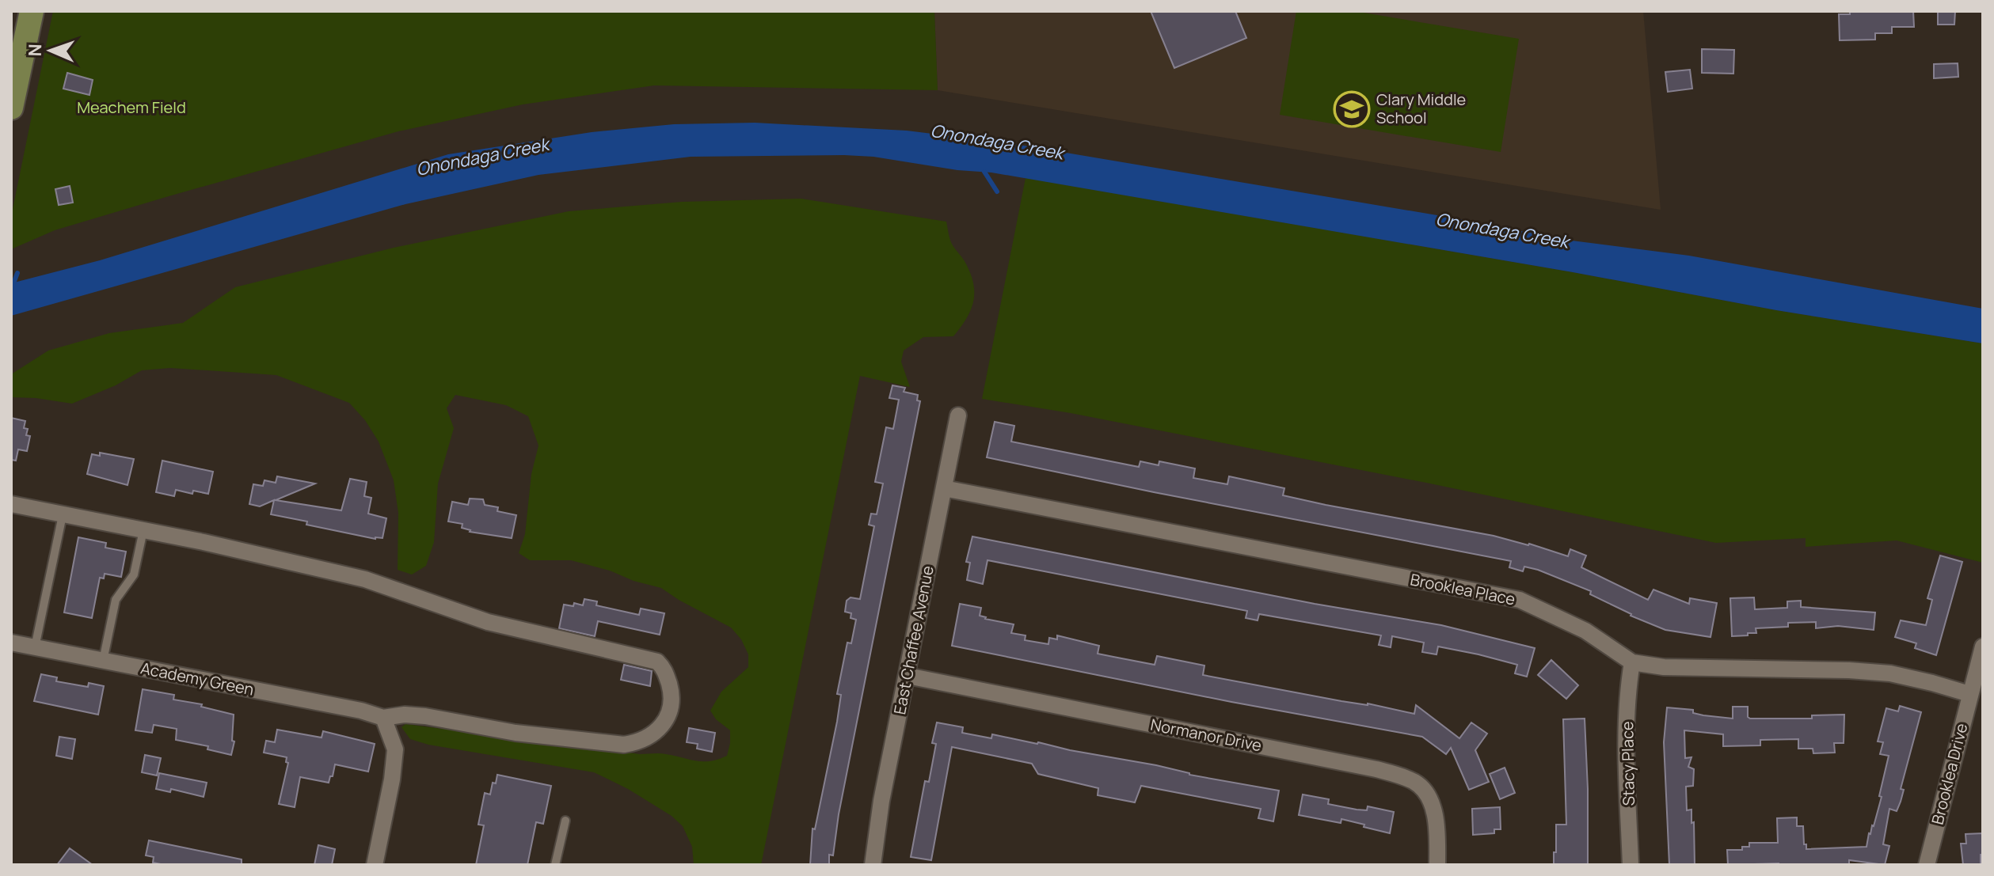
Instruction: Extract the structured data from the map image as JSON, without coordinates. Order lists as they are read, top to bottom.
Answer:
{
  "streets": {
    "street": [
      "Brooklea Place",
      "East Chaffee Avenue",
      "Academy Green",
      "Normanor Drive",
      "Stacy Place",
      "Brooklea Drive"
    ]
  },
  "crossings": [
    ["Brooklea Place", "East Chaffee Avenue"],
    ["Brooklea Place", "Stacy Place"],
    ["Brooklea Place", "Brooklea Drive"],
    ["East Chaffee Avenue", "Normanor Drive"]
  ],
  "water": ["Onondaga Creek"],
  "parks": ["Meachem Field"],
  "places": {
    "school or university": ["Clary Middle School"]
  },
  "north": "left"
}
